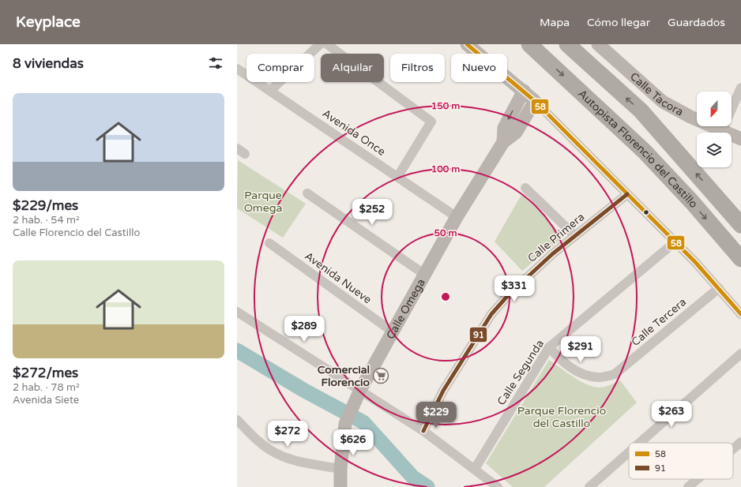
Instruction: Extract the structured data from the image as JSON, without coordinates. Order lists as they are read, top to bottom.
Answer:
{
  "streets": {
    "highway": ["Autopista Florencio del Castillo"],
    "street": [
      "Calle Tacora",
      "Avenida Once",
      "Calle Primera",
      "Avenida Nueve",
      "Calle Omega",
      "Calle Tercera",
      "Calle Segunda"
    ]
  },
  "crossings": [
    ["Avenida Once", "Calle Omega"],
    ["Avenida Nueve", "Calle Omega"],
    ["Calle Tercera", "Calle Segunda"]
  ],
  "parks": ["Parque Omega", "Parque Florencio del Castillo"],
  "places": {
    "supermarket": ["Comercial Florencio"]
  },
  "lines": ["transit line 58", "transit line 91"],
  "legend": ["58", "91"],
  "north": "bottom",
  "page": {
    "header": "Keyplace",
    "nav": ["Mapa", "Cómo llegar", "Guardados"],
    "heading": "8 viviendas",
    "chip": [
      "Comprar",
      "Alquilar",
      "Filtros",
      "Nuevo"
    ],
    "list": [
      {
        "name": "$229/mes",
        "note": "2 hab. · 54 m² · Calle Florencio del Castillo"
      },
      {
        "name": "$272/mes",
        "note": "2 hab. · 78 m² · Avenida Siete"
      }
    ],
    "price": [
      "$252",
      "$331",
      "$289",
      "$291",
      "$263",
      "$229",
      "$272",
      "$626"
    ]
  },
  "rings": ["150 m", "100 m", "50 m"]
}
